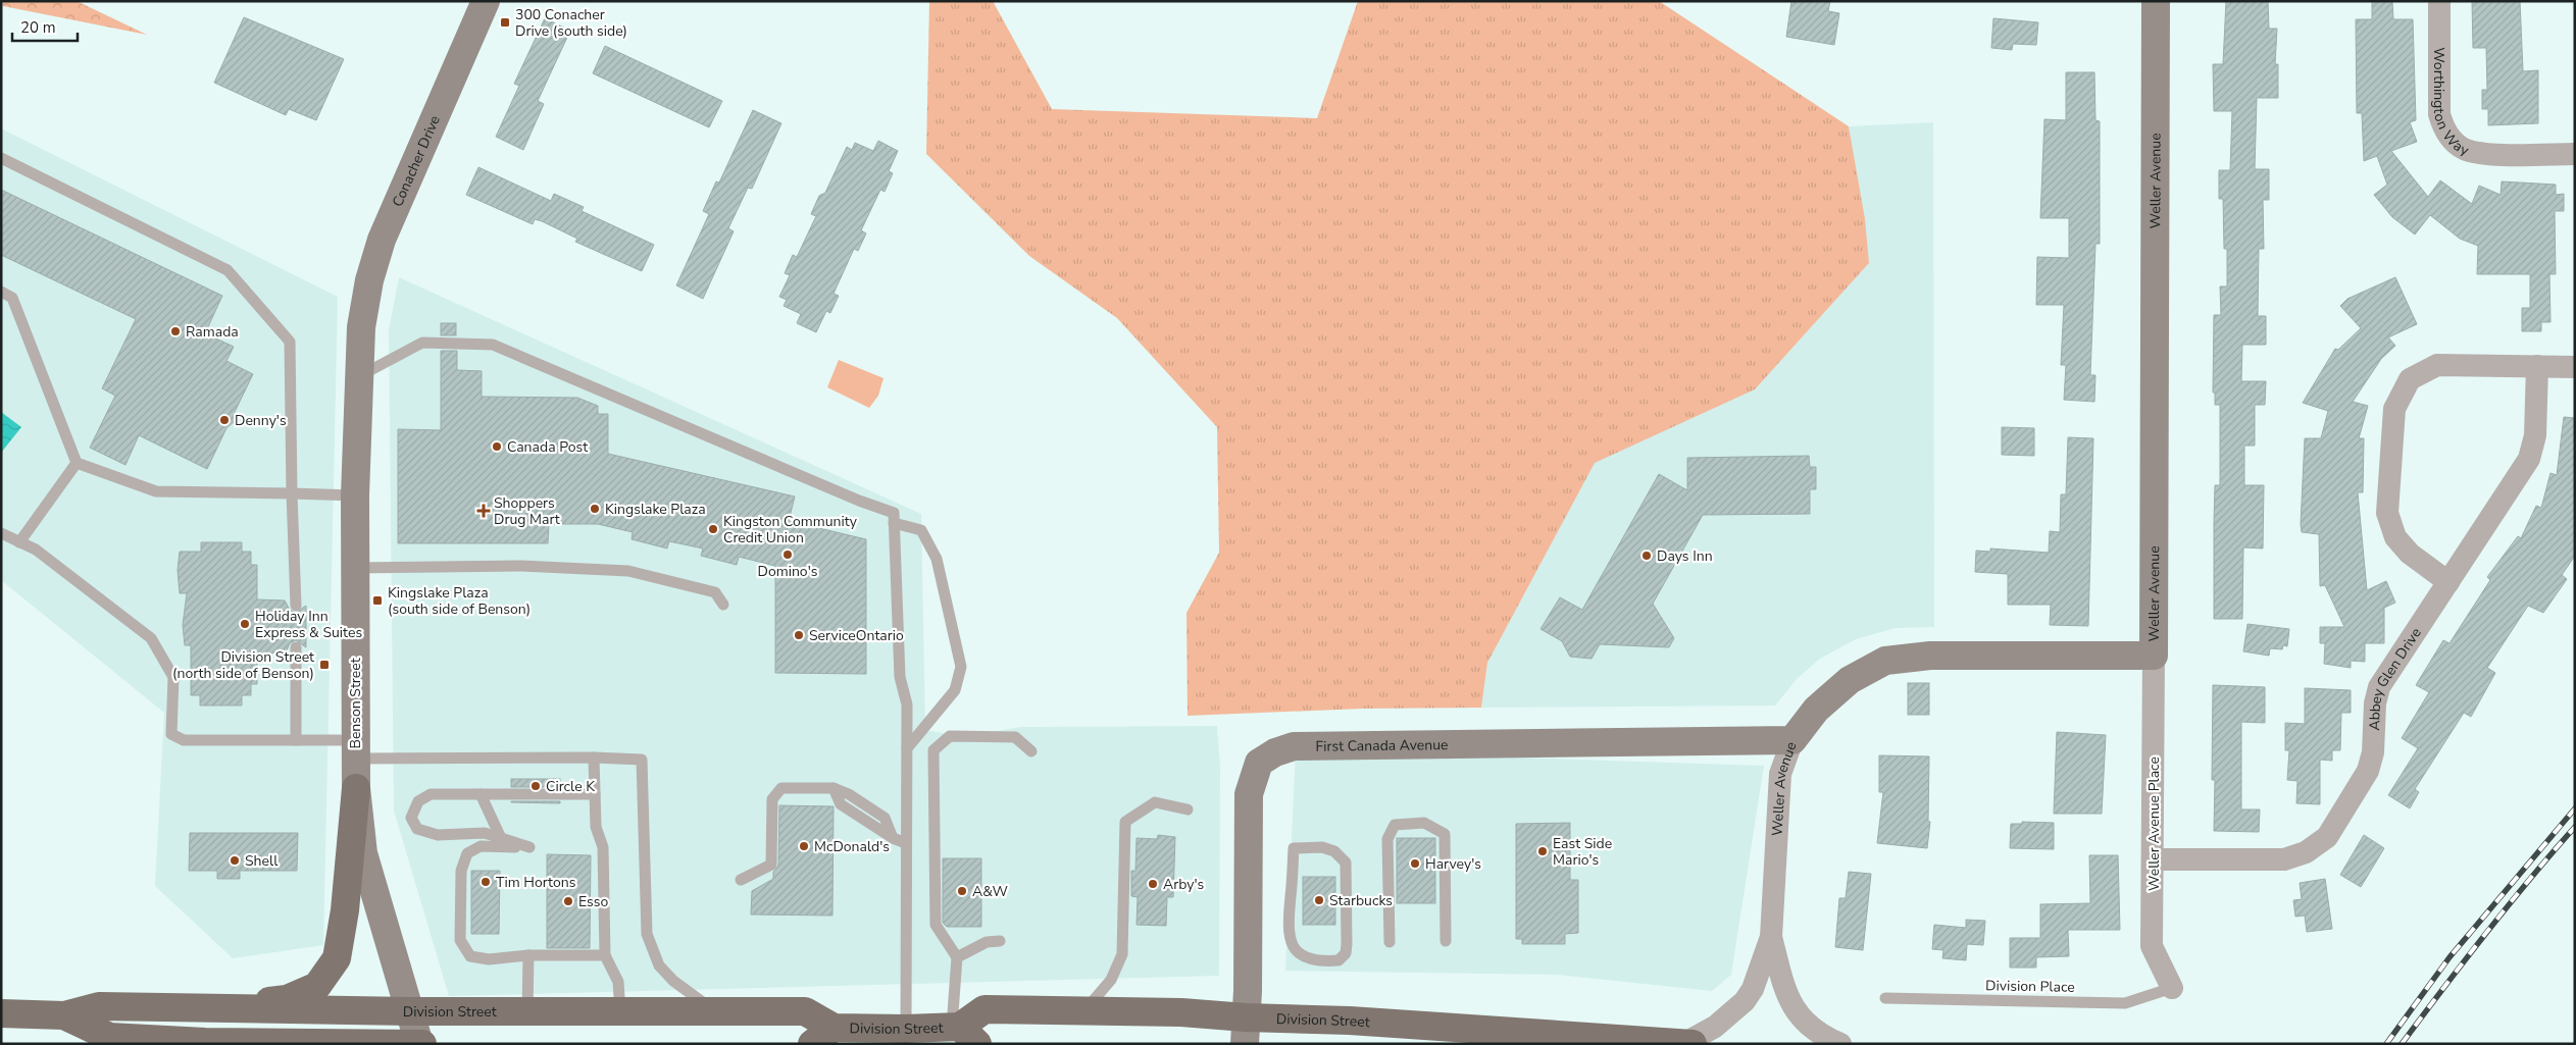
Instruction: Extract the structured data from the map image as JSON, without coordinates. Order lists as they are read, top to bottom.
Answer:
{
  "streets": {
    "main road": ["Division Street"],
    "street": [
      "Worthington Way",
      "Conacher Drive",
      "Weller Avenue",
      "Abbey Glen Drive",
      "Benson Street",
      "First Canada Avenue",
      "Weller Avenue Place"
    ],
    "lane": ["Division Place"]
  },
  "crossings": [
    ["Conacher Drive", "Benson Street"],
    ["Weller Avenue", "First Canada Avenue"],
    ["Weller Avenue", "Weller Avenue Place"],
    ["Weller Avenue", "Division Street"],
    ["Abbey Glen Drive", "Weller Avenue Place"],
    ["Benson Street", "Division Street"],
    ["First Canada Avenue", "Division Street"],
    ["Weller Avenue Place", "Division Place"]
  ],
  "places": {
    "transit": ["300 Conacher Drive (south side)", "Kingslake Plaza (south side of Benson)", "Division Street (north side of Benson)"],
    "other": [
      "Ramada",
      "Denny's",
      "Canada Post",
      "Kingslake Plaza",
      "Kingston Community Credit Union",
      "Domino's",
      "Days Inn",
      "Holiday Inn Express & Suites",
      "ServiceOntario",
      "Circle K",
      "McDonald's",
      "East Side Mario's",
      "Shell",
      "Harvey's",
      "Tim Hortons",
      "Arby's",
      "A&W",
      "Starbucks",
      "Esso"
    ],
    "health": ["Shoppers Drug Mart"]
  },
  "scale_bar": "20 m"
}
